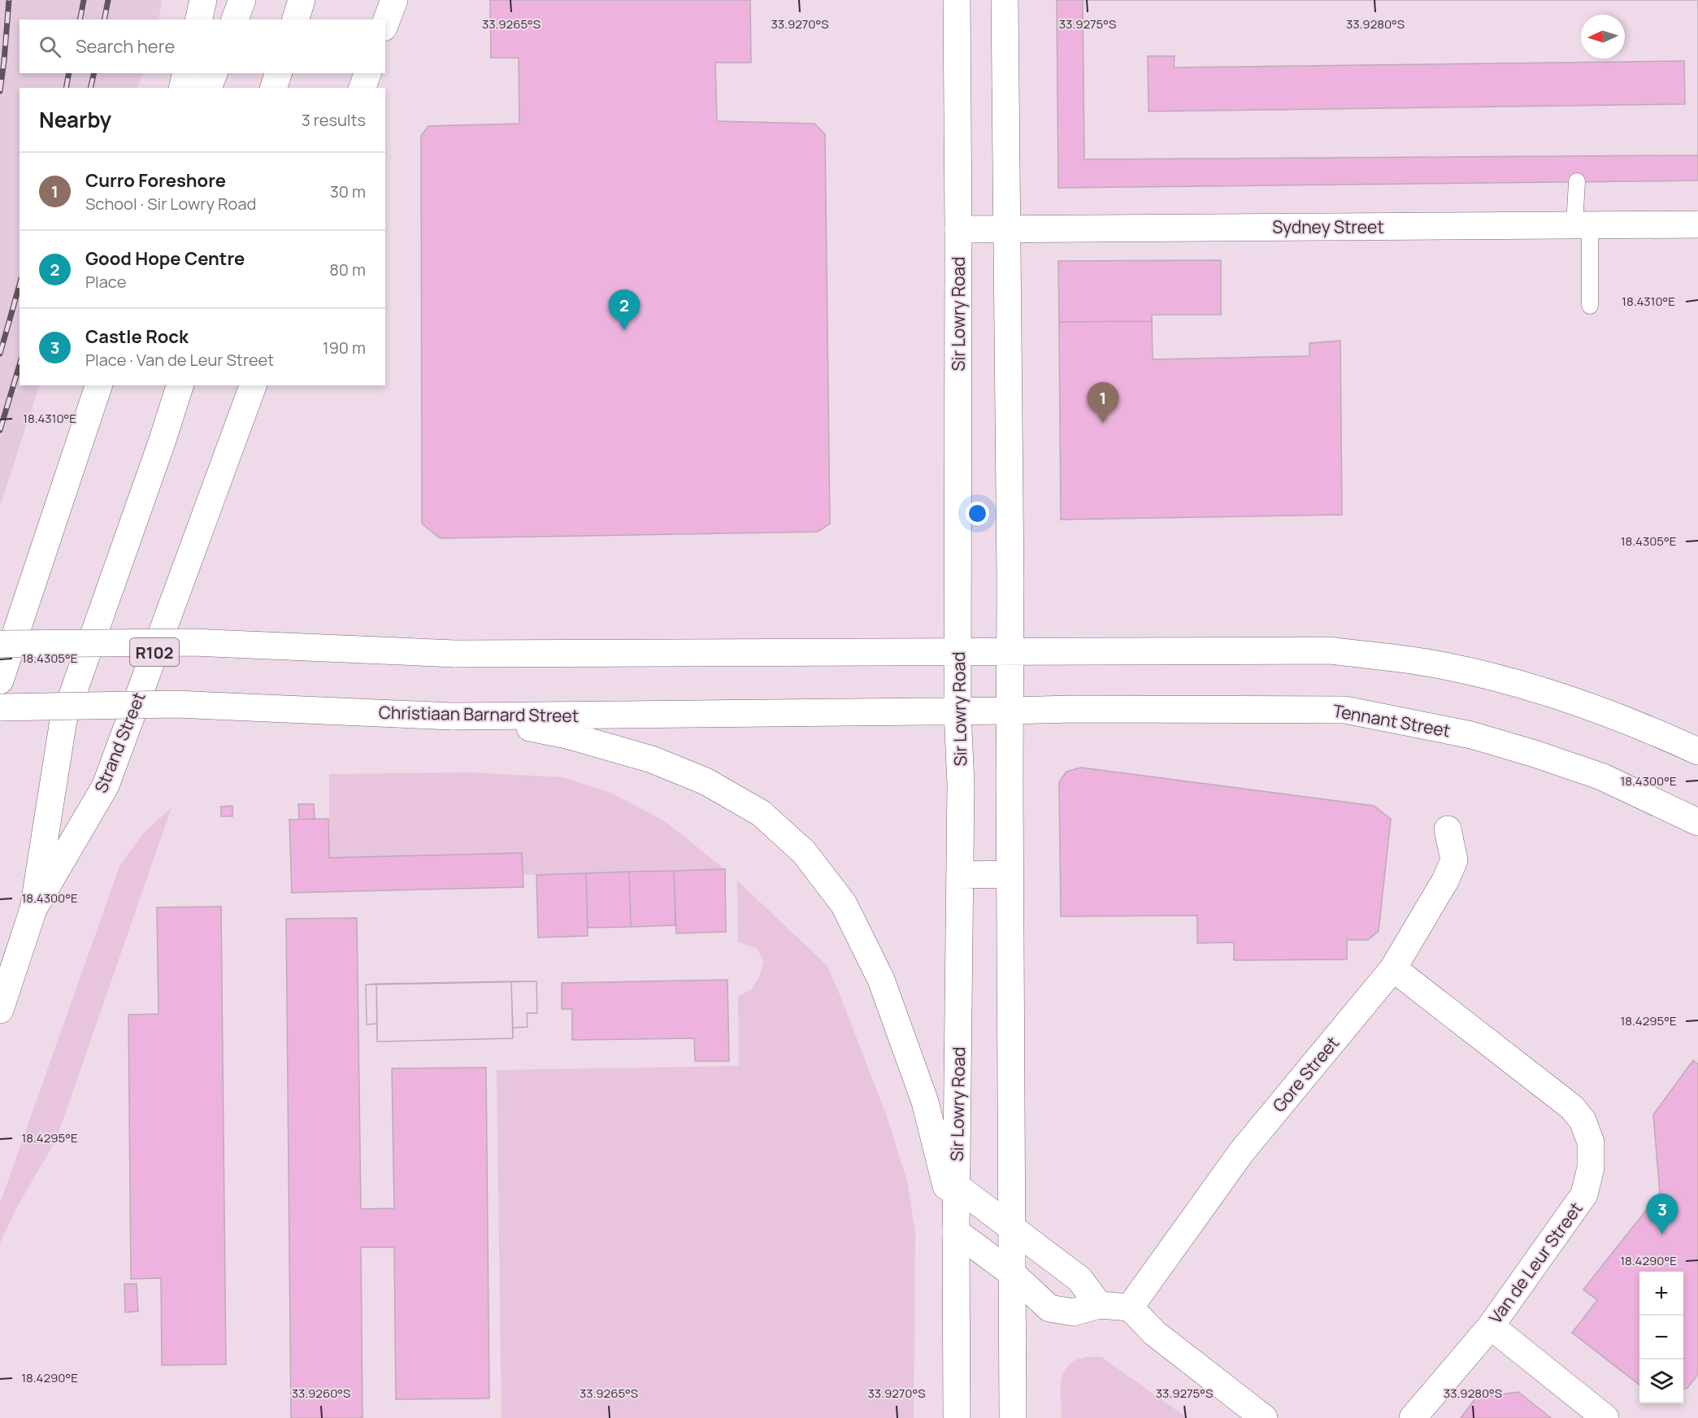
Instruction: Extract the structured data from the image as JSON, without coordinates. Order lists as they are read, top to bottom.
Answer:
{
  "streets": {
    "main road": [
      "Sydney Street",
      "Sir Lowry Road",
      "R102",
      "Christiaan Barnard Street",
      "Tennant Street",
      "Strand Street",
      "Gore Street",
      "Van de Leur Street"
    ]
  },
  "crossings": [
    ["Sydney Street", "Sir Lowry Road"],
    ["Sir Lowry Road", "Christiaan Barnard Street"],
    ["Sir Lowry Road", "Tennant Street"],
    ["Christiaan Barnard Street", "Tennant Street"],
    ["Gore Street", "Van de Leur Street"]
  ],
  "north": "left",
  "page": {
    "search": "Search here",
    "heading": ["Nearby", "3 results"],
    "list": [
      {
        "mark": "1",
        "name": "Curro Foreshore",
        "note": "School · Sir Lowry Road",
        "value": "30 m"
      },
      {
        "mark": "2",
        "name": "Good Hope Centre",
        "note": "Place",
        "value": "80 m"
      },
      {
        "mark": "3",
        "name": "Castle Rock",
        "note": "Place · Van de Leur Street",
        "value": "190 m"
      }
    ],
    "pins": ["2", "1", "3"],
    "map_buttons": ["+", "−"]
  },
  "coordinates": [
    "33.9265°S",
    "33.9270°S",
    "33.9275°S",
    "33.9280°S",
    "18.4310°E",
    "18.4305°E",
    "18.4300°E",
    "18.4295°E",
    "18.4290°E",
    "33.9260°S"
  ]
}
